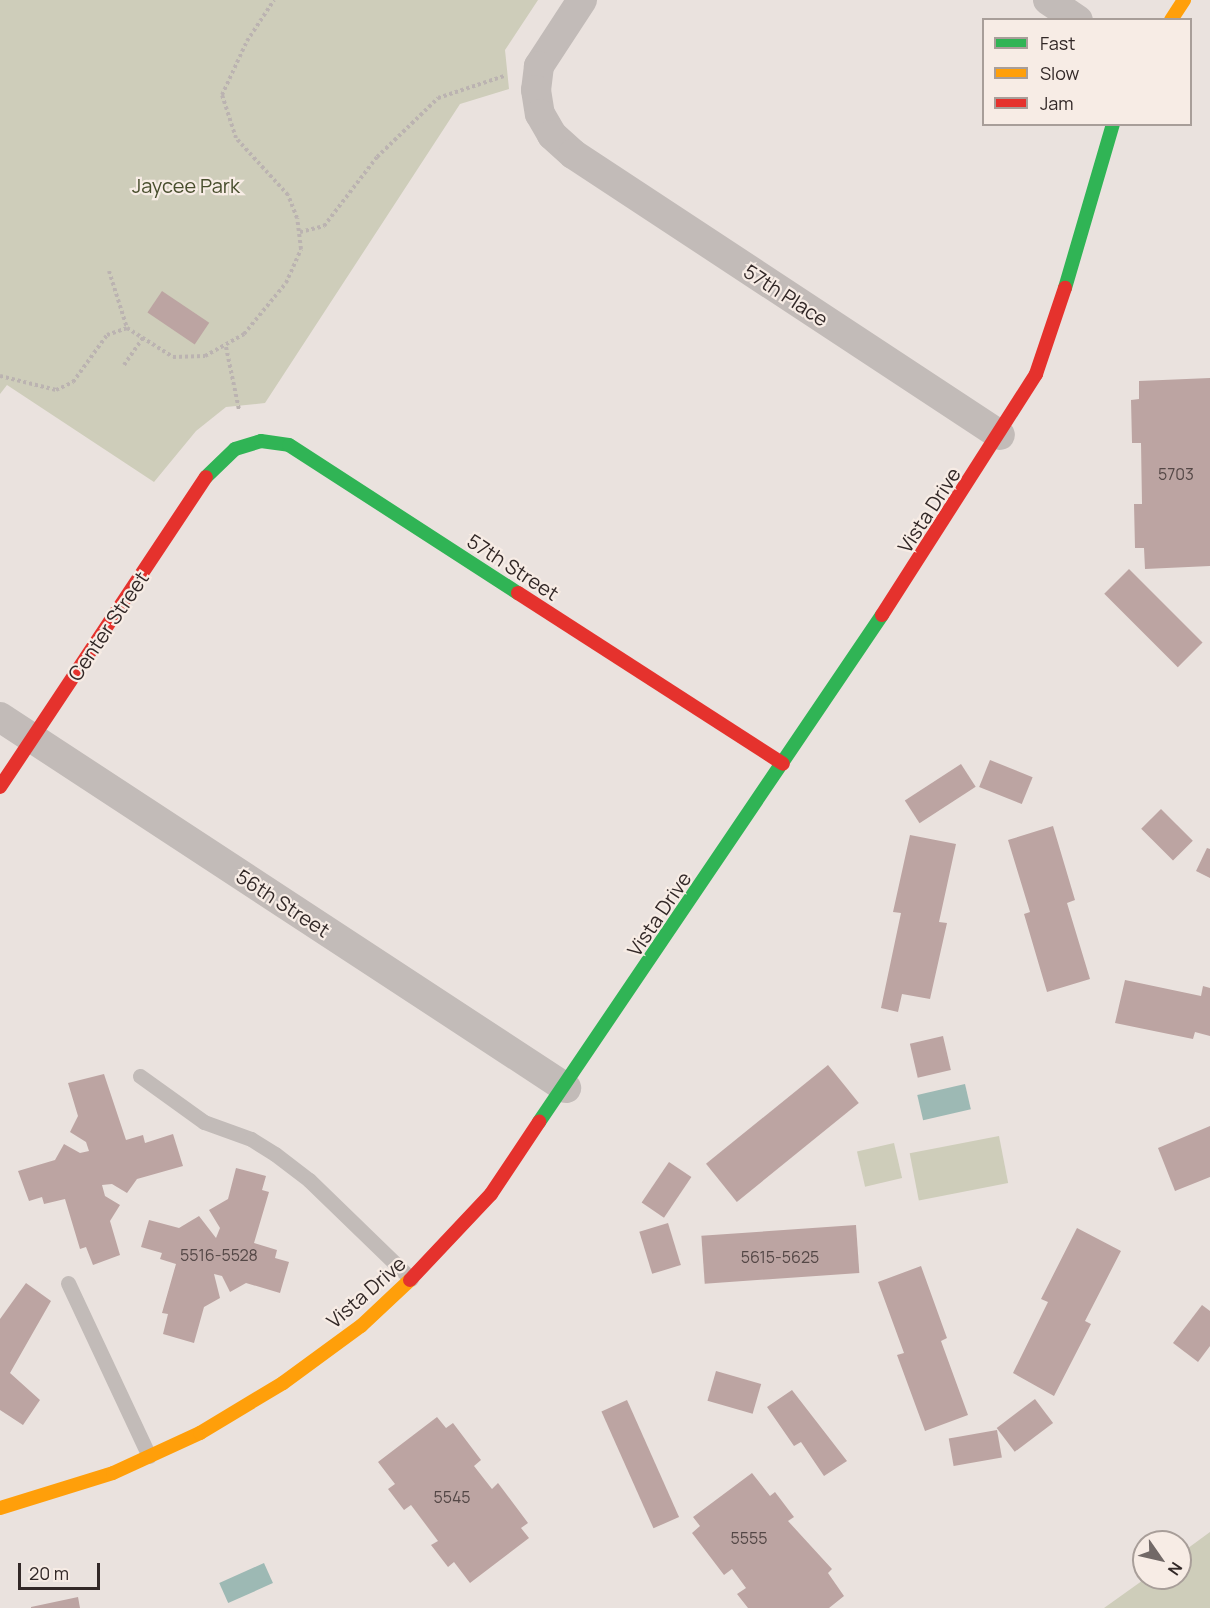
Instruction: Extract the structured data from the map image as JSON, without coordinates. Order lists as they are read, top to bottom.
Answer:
{
  "streets": {
    "street": [
      "57th Place",
      "Vista Drive",
      "57th Street",
      "Center Street",
      "56th Street"
    ]
  },
  "crossings": [
    ["57th Place", "Vista Drive"],
    ["Vista Drive", "57th Street"],
    ["Vista Drive", "56th Street"],
    ["57th Street", "Center Street"],
    ["Center Street", "56th Street"]
  ],
  "parks": ["Jaycee Park"],
  "house_numbers": [
    "5703",
    "5516-5528",
    "5615-5625",
    "5545",
    "5555"
  ],
  "legend": ["Fast", "Slow", "Jam"],
  "scale_bar": "20 m",
  "north": "bottom right"
}
